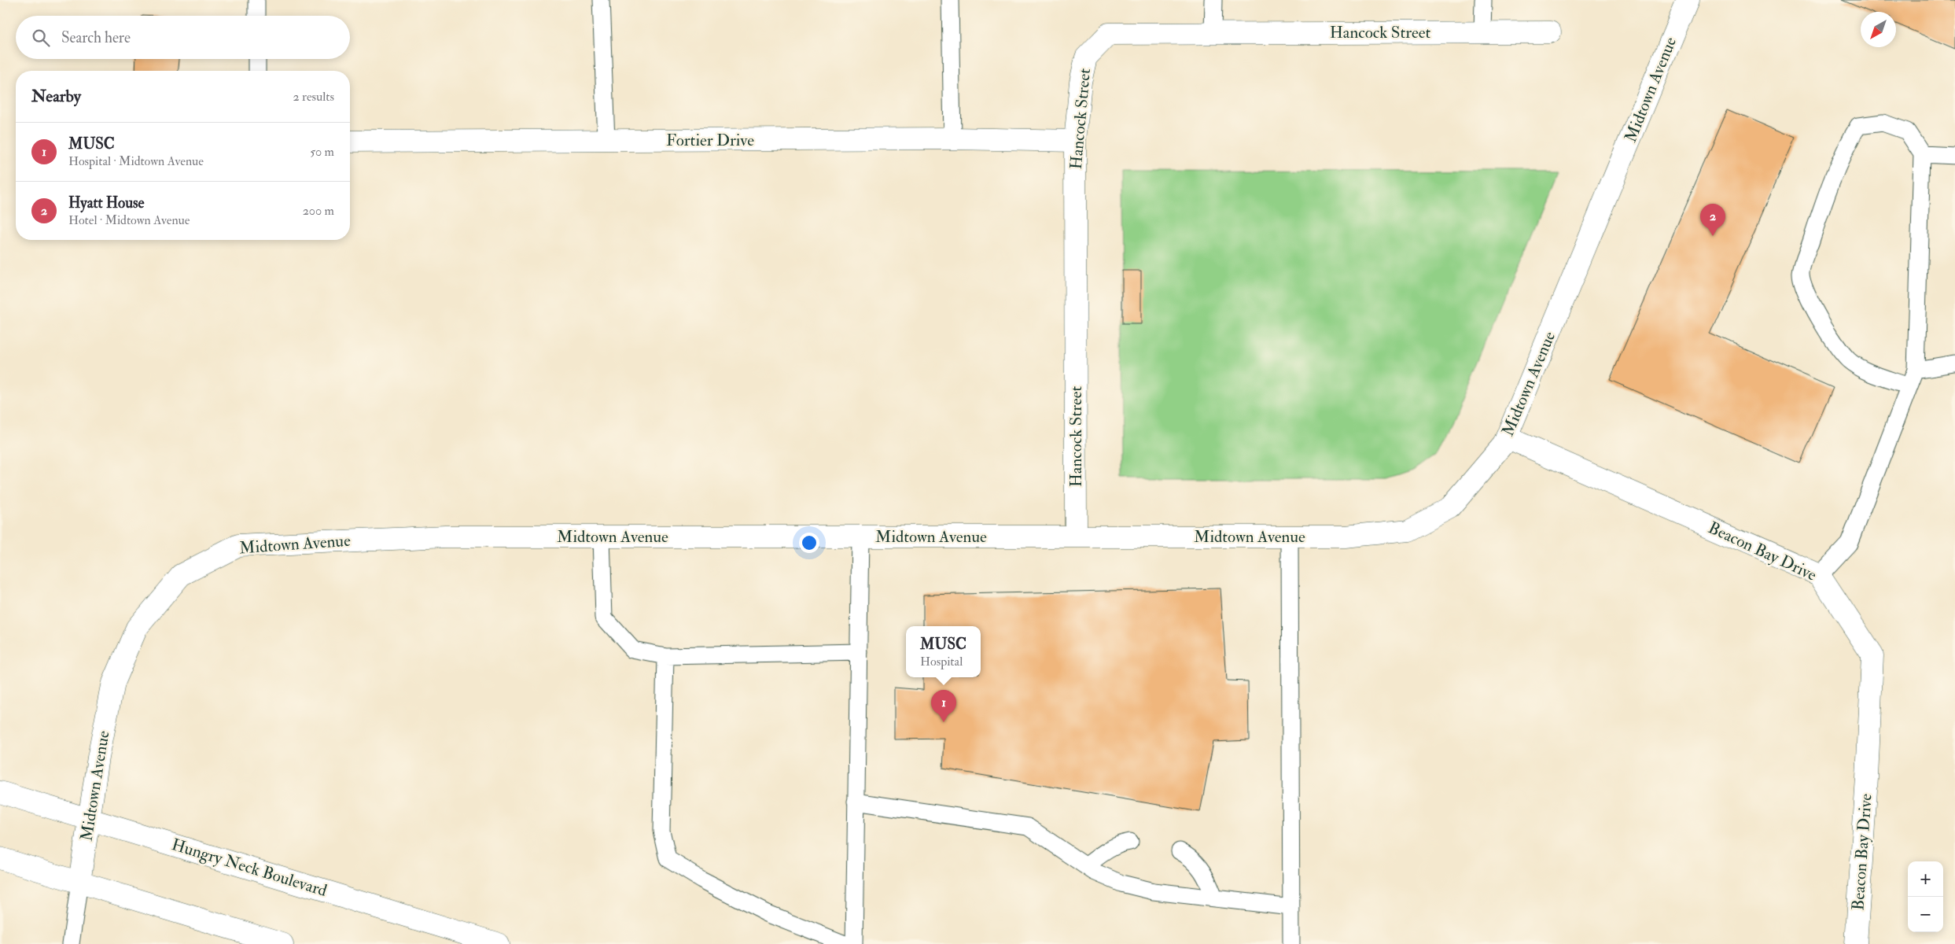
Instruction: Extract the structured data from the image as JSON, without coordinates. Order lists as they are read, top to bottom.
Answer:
{
  "streets": {
    "street": [
      "Hancock Street",
      "Midtown Avenue",
      "Fortier Drive",
      "Beacon Bay Drive",
      "Hungry Neck Boulevard"
    ]
  },
  "crossings": [
    ["Hancock Street", "Midtown Avenue"],
    ["Hancock Street", "Fortier Drive"],
    ["Midtown Avenue", "Beacon Bay Drive"],
    ["Midtown Avenue", "Hungry Neck Boulevard"]
  ],
  "north": "bottom left",
  "page": {
    "search": "Search here",
    "heading": ["Nearby", "2 results"],
    "list": [
      {
        "mark": "1",
        "name": "MUSC",
        "note": "Hospital · Midtown Avenue",
        "value": "50 m"
      },
      {
        "mark": "2",
        "name": "Hyatt House",
        "note": "Hotel · Midtown Avenue",
        "value": "200 m"
      }
    ],
    "pins": ["2", "1"],
    "popup": ["MUSC", "Hospital"],
    "map_buttons": ["+", "−"]
  }
}
